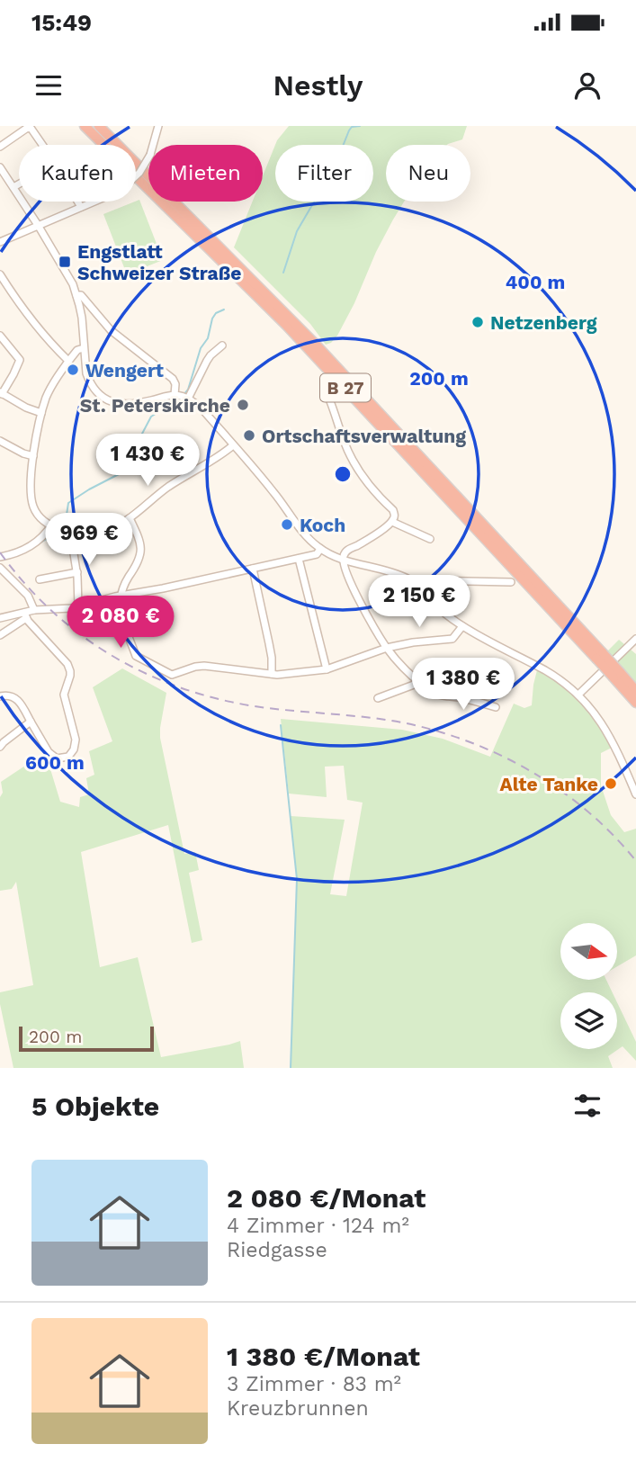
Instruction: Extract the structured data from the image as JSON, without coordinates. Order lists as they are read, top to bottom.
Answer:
{
  "streets": {
    "highway": ["B 27"]
  },
  "places": {
    "transit": ["Engstlatt Schweizer Straße"],
    "other": [
      "Netzenberg",
      "Wengert",
      "St. Peterskirche",
      "Ortschaftsverwaltung",
      "Koch",
      "Alte Tanke"
    ]
  },
  "scale_bar": "200 m",
  "north": "right",
  "page": {
    "status": "15:49",
    "header": "Nestly",
    "chip": [
      "Kaufen",
      "Mieten",
      "Filter",
      "Neu"
    ],
    "price": [
      "1 430 €",
      "969 €",
      "2 150 €",
      "2 080 €",
      "1 380 €"
    ],
    "scale": "200 m",
    "heading": "5 Objekte",
    "list": [
      {
        "name": "2 080 €/Monat",
        "note": "4 Zimmer · 124 m² · Riedgasse"
      },
      {
        "name": "1 380 €/Monat",
        "note": "3 Zimmer · 83 m² · Kreuzbrunnen"
      }
    ]
  },
  "rings": ["400 m", "200 m", "600 m"]
}
